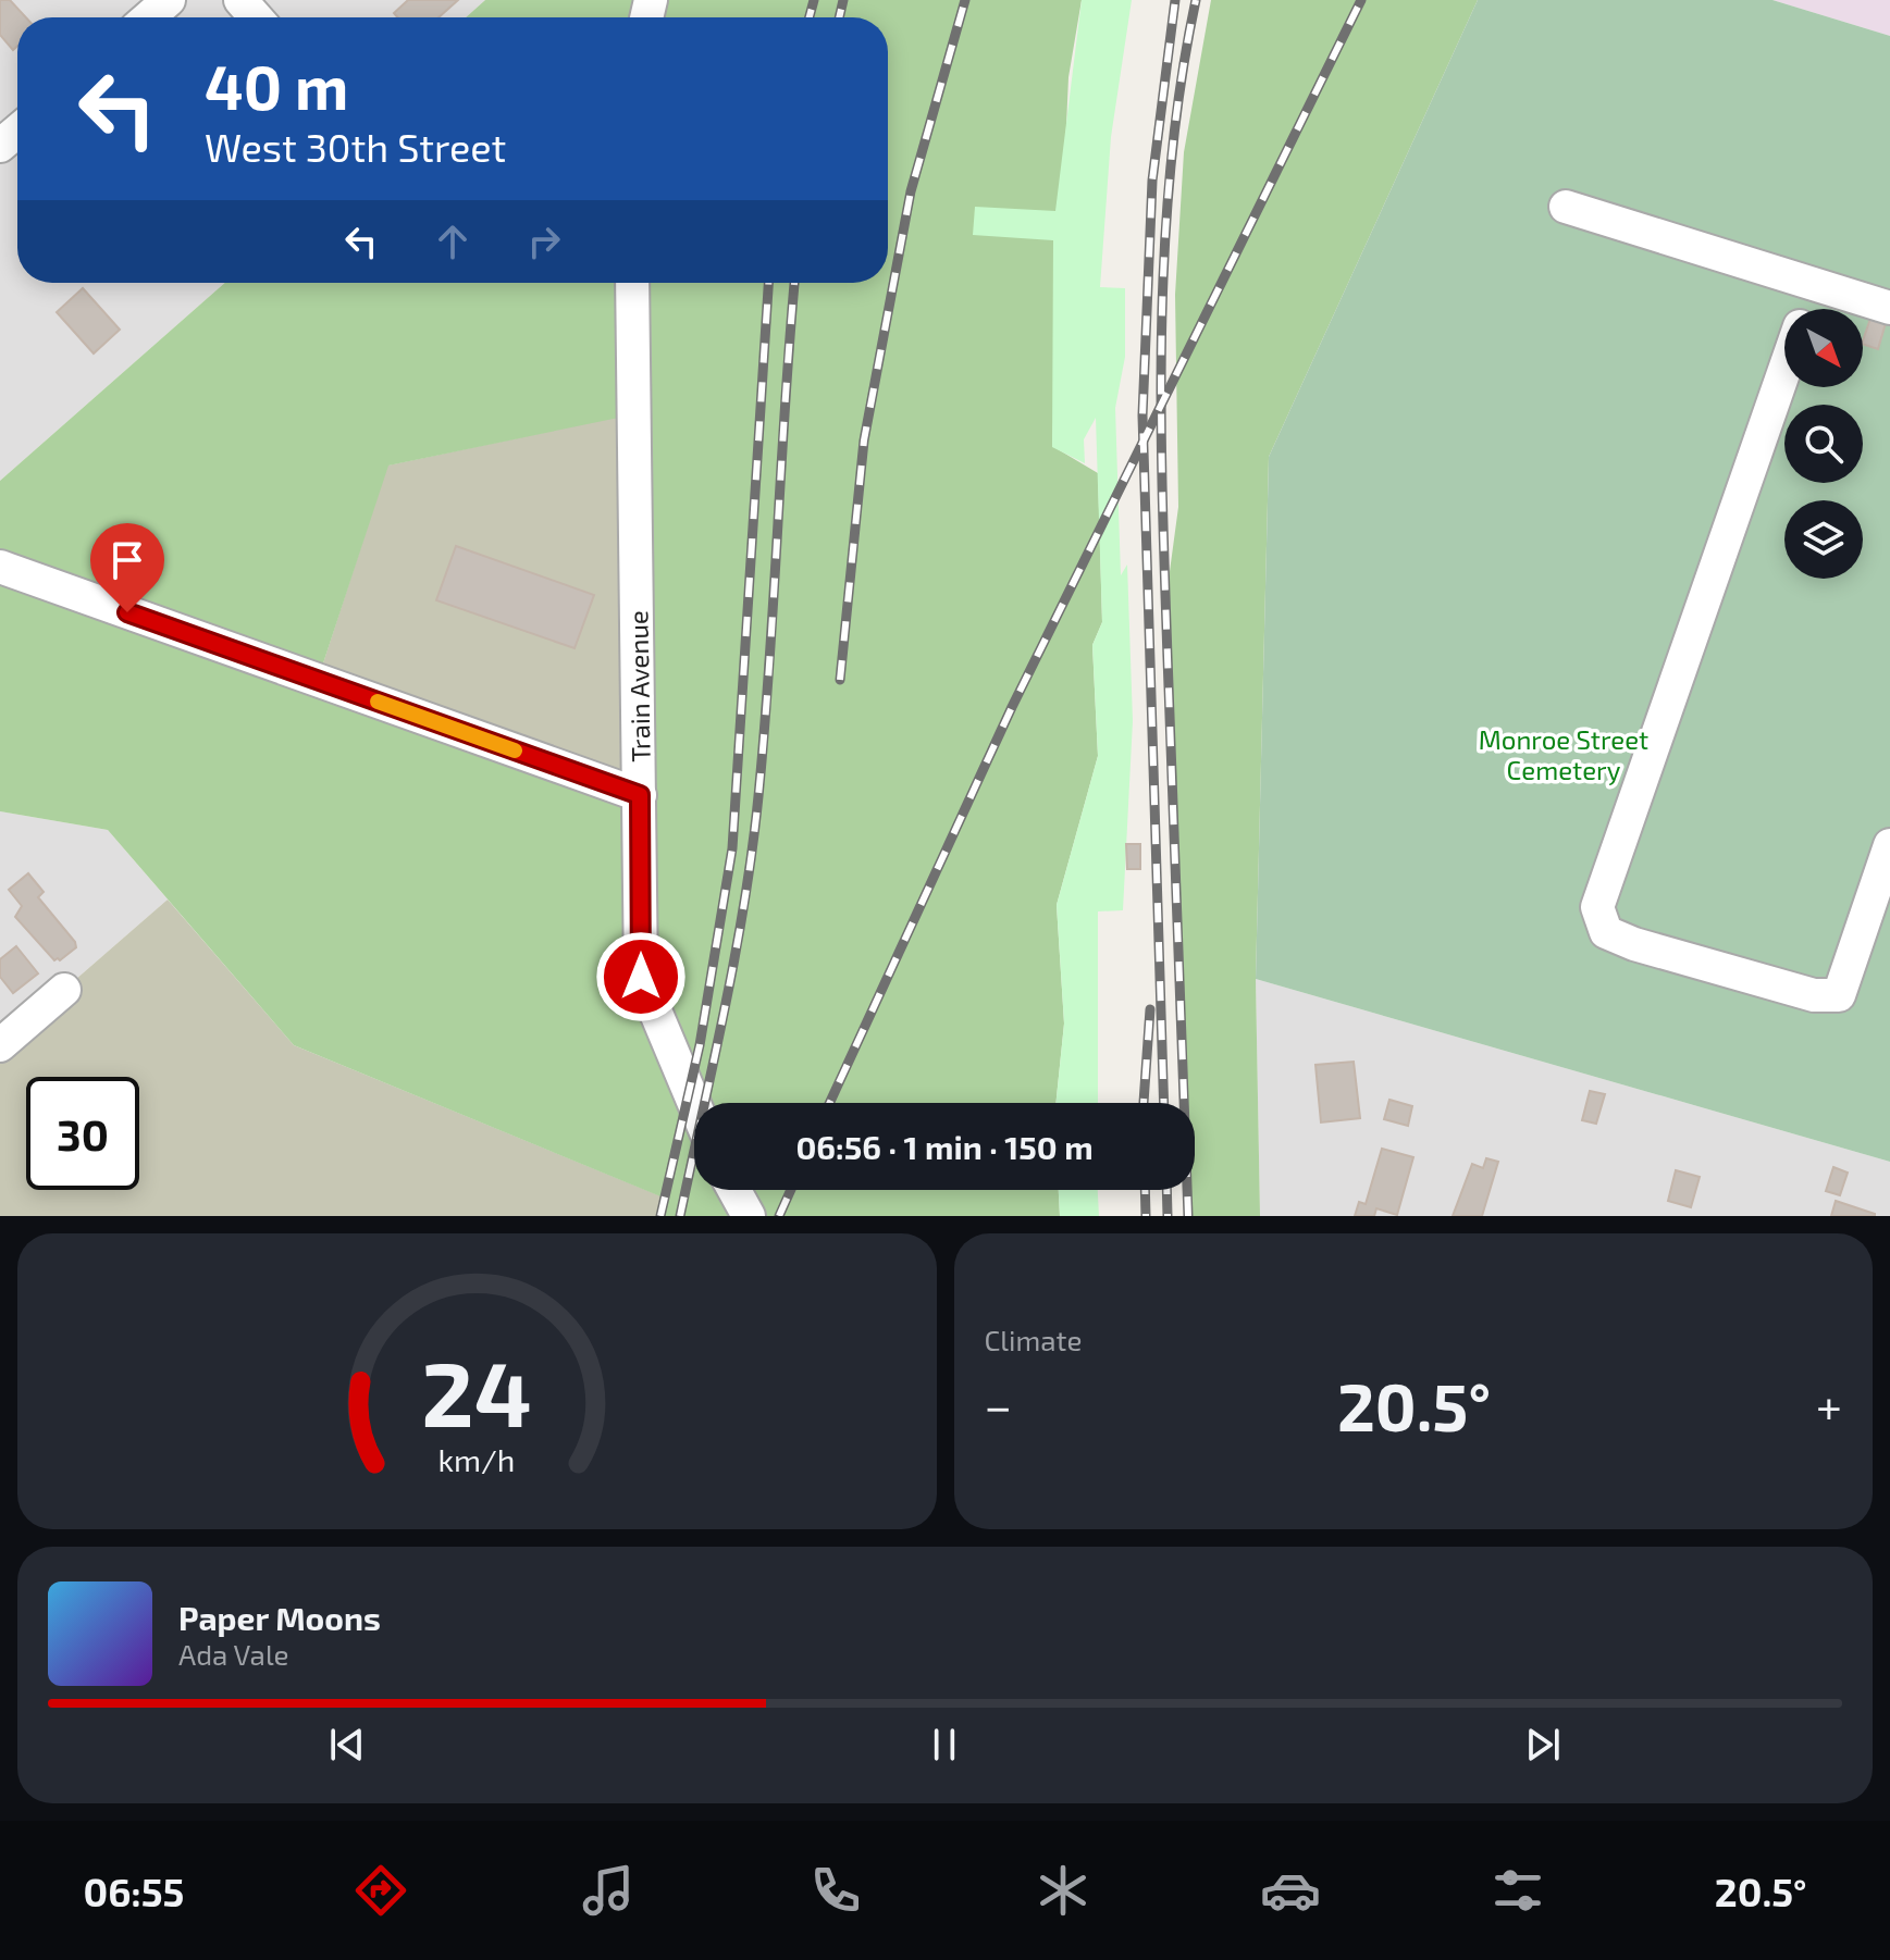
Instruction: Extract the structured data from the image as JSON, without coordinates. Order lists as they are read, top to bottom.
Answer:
{
  "streets": {
    "street": ["Train Avenue"]
  },
  "parks": ["Monroe Street Cemetery"],
  "north": "bottom right",
  "page": {
    "turn": ["40 m", "West 30th Street"],
    "limit": "30",
    "trip": "06:56 · 1 min · 150 m",
    "tile": "Climate",
    "heat": ["−", "20.5°", "+"],
    "song": ["Paper Moons", "Ada Vale"],
    "tabs": ["06:55", "20.5°"],
    "gauge": ["24", "km/h"]
  }
}
